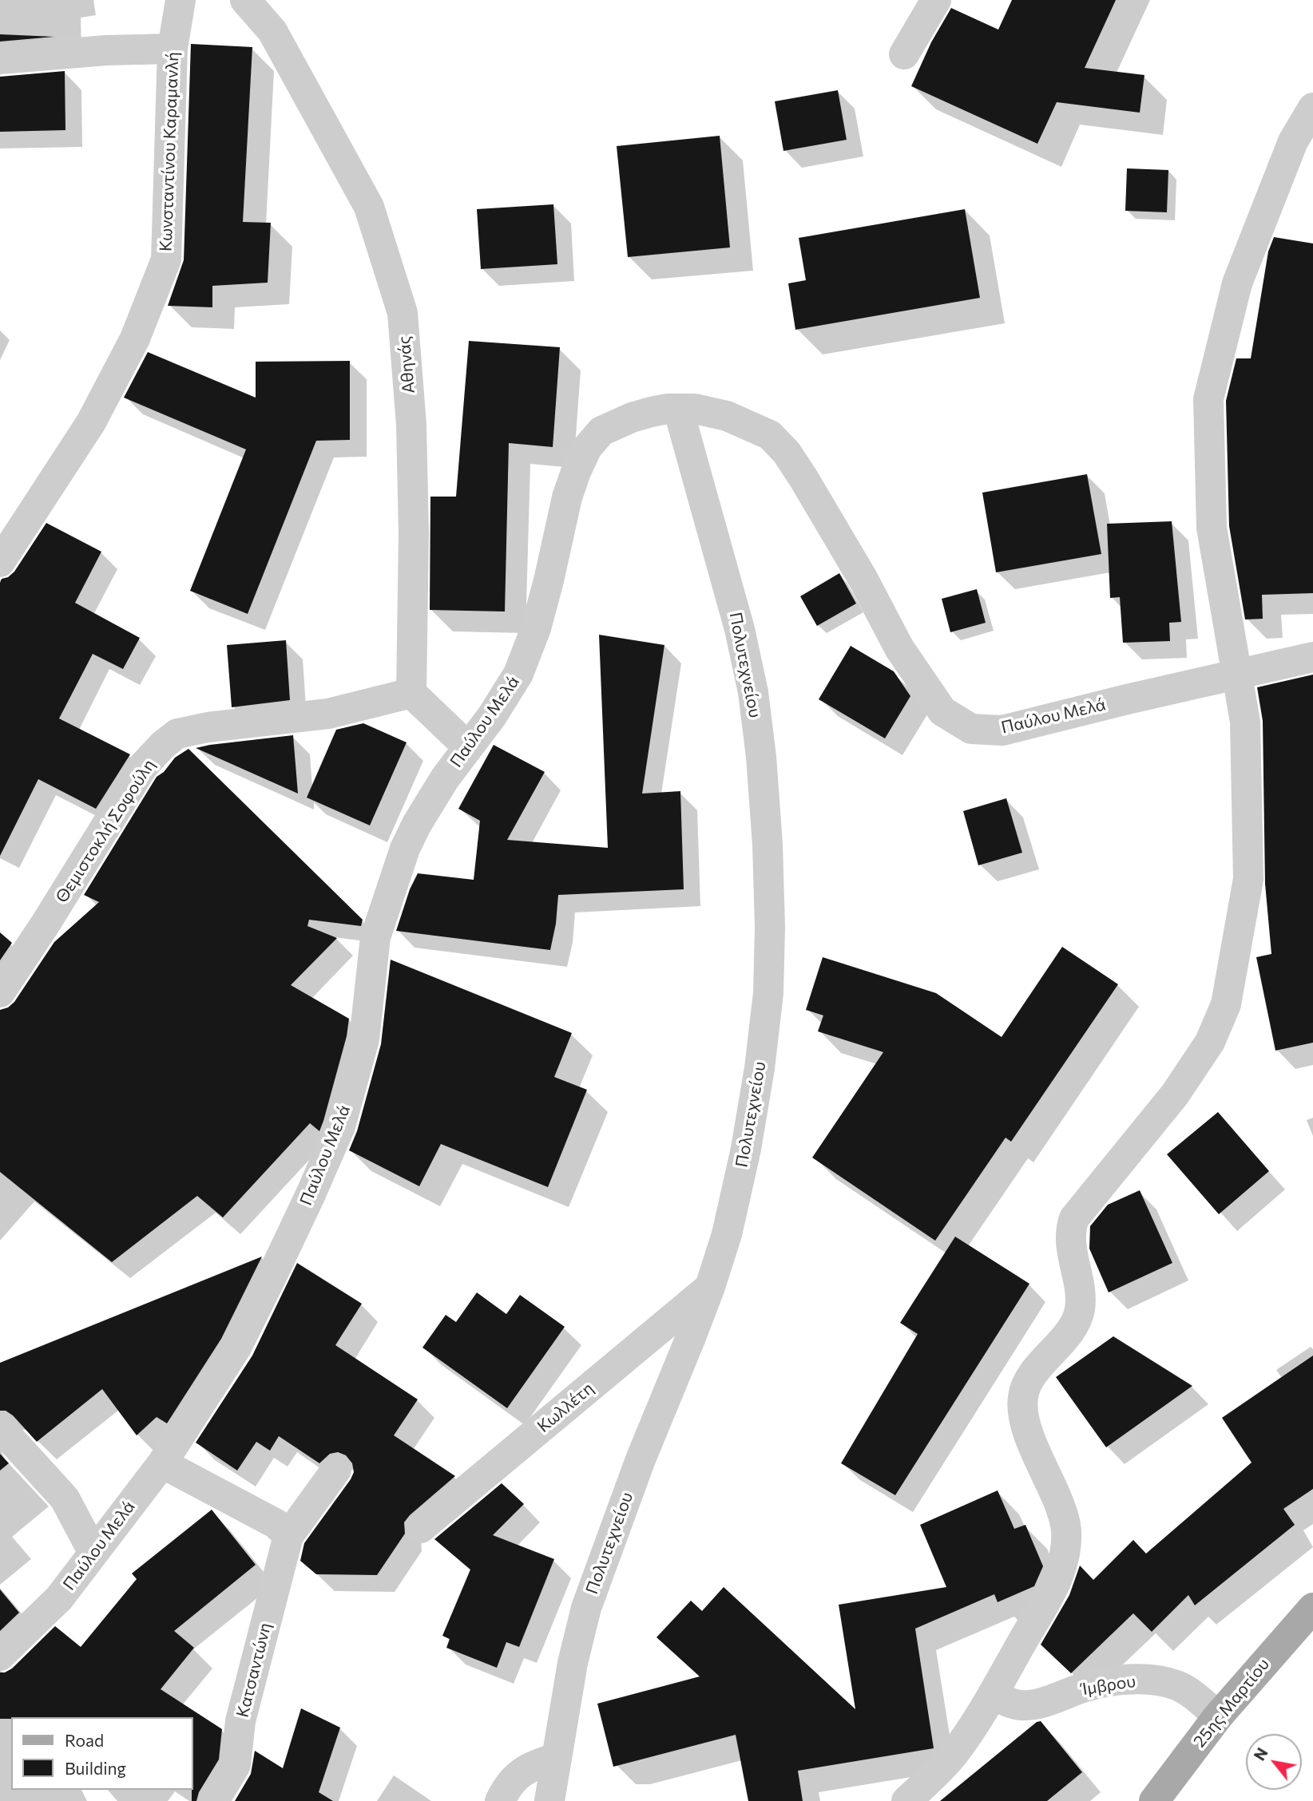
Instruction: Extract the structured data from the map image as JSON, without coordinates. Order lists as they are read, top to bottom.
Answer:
{
  "streets": {
    "main road": ["25ης Μαρτίου"],
    "street": [
      "Κωνσταντίνου Καραμανλή",
      "Αθηνάς",
      "Πολυτεχνείου",
      "Παύλου Μελά",
      "Θεμιστοκλή Σοφούλη",
      "Κωλλέτη",
      "Κατσαντώνη",
      "Ίμβρου"
    ]
  },
  "crossings": [
    ["Αθηνάς", "Θεμιστοκλή Σοφούλη"],
    ["Πολυτεχνείου", "Παύλου Μελά"],
    ["Πολυτεχνείου", "Κωλλέτη"],
    ["Ίμβρου", "25ης Μαρτίου"]
  ],
  "legend": ["Road", "Building"],
  "north": "top left"
}
